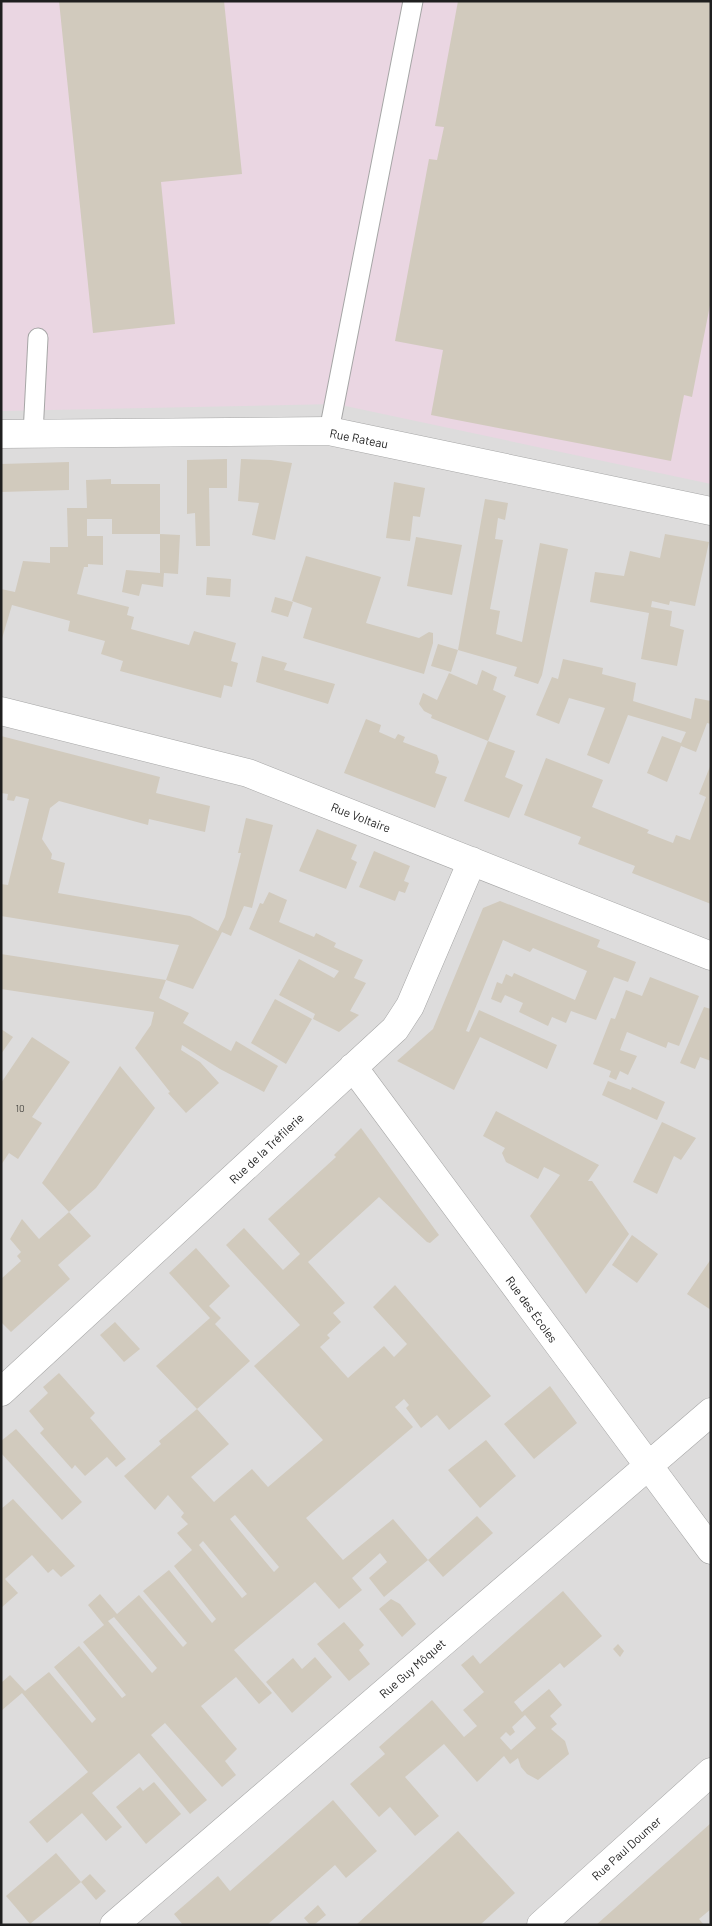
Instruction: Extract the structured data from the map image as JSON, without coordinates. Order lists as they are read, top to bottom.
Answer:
{
  "streets": {
    "street": [
      "Rue Rateau",
      "Rue Voltaire",
      "Rue de la Tréfilerie",
      "Rue des Écoles",
      "Rue Guy Môquet",
      "Rue Paul Doumer"
    ]
  },
  "crossings": [
    ["Rue Voltaire", "Rue de la Tréfilerie"],
    ["Rue de la Tréfilerie", "Rue des Écoles"],
    ["Rue des Écoles", "Rue Guy Môquet"]
  ],
  "house_numbers": ["10"]
}
